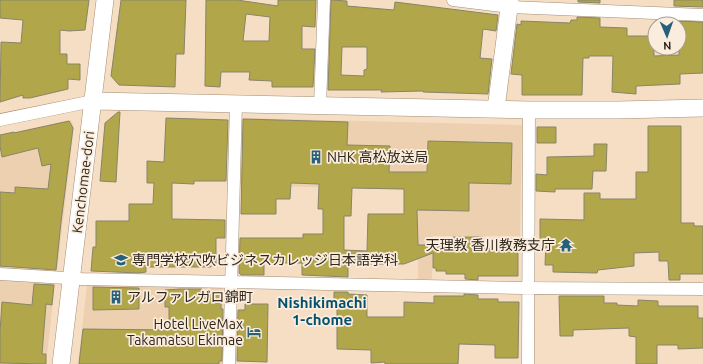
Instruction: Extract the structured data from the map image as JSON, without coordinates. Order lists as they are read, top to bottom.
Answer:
{
  "streets": {
    "street": ["Kenchomae-dori"]
  },
  "districts": ["Nishikimachi 1-chome"],
  "places": {
    "building": ["NHK 高松放送局", "アルファレガロ錦町"],
    "temple": ["天理教 香川教務支庁"],
    "school or university": ["専門学校穴吹ビジネスカレッジ日本語学科"],
    "hotel": ["Hotel LiveMax Takamatsu Ekimae"]
  },
  "north": "bottom"
}
